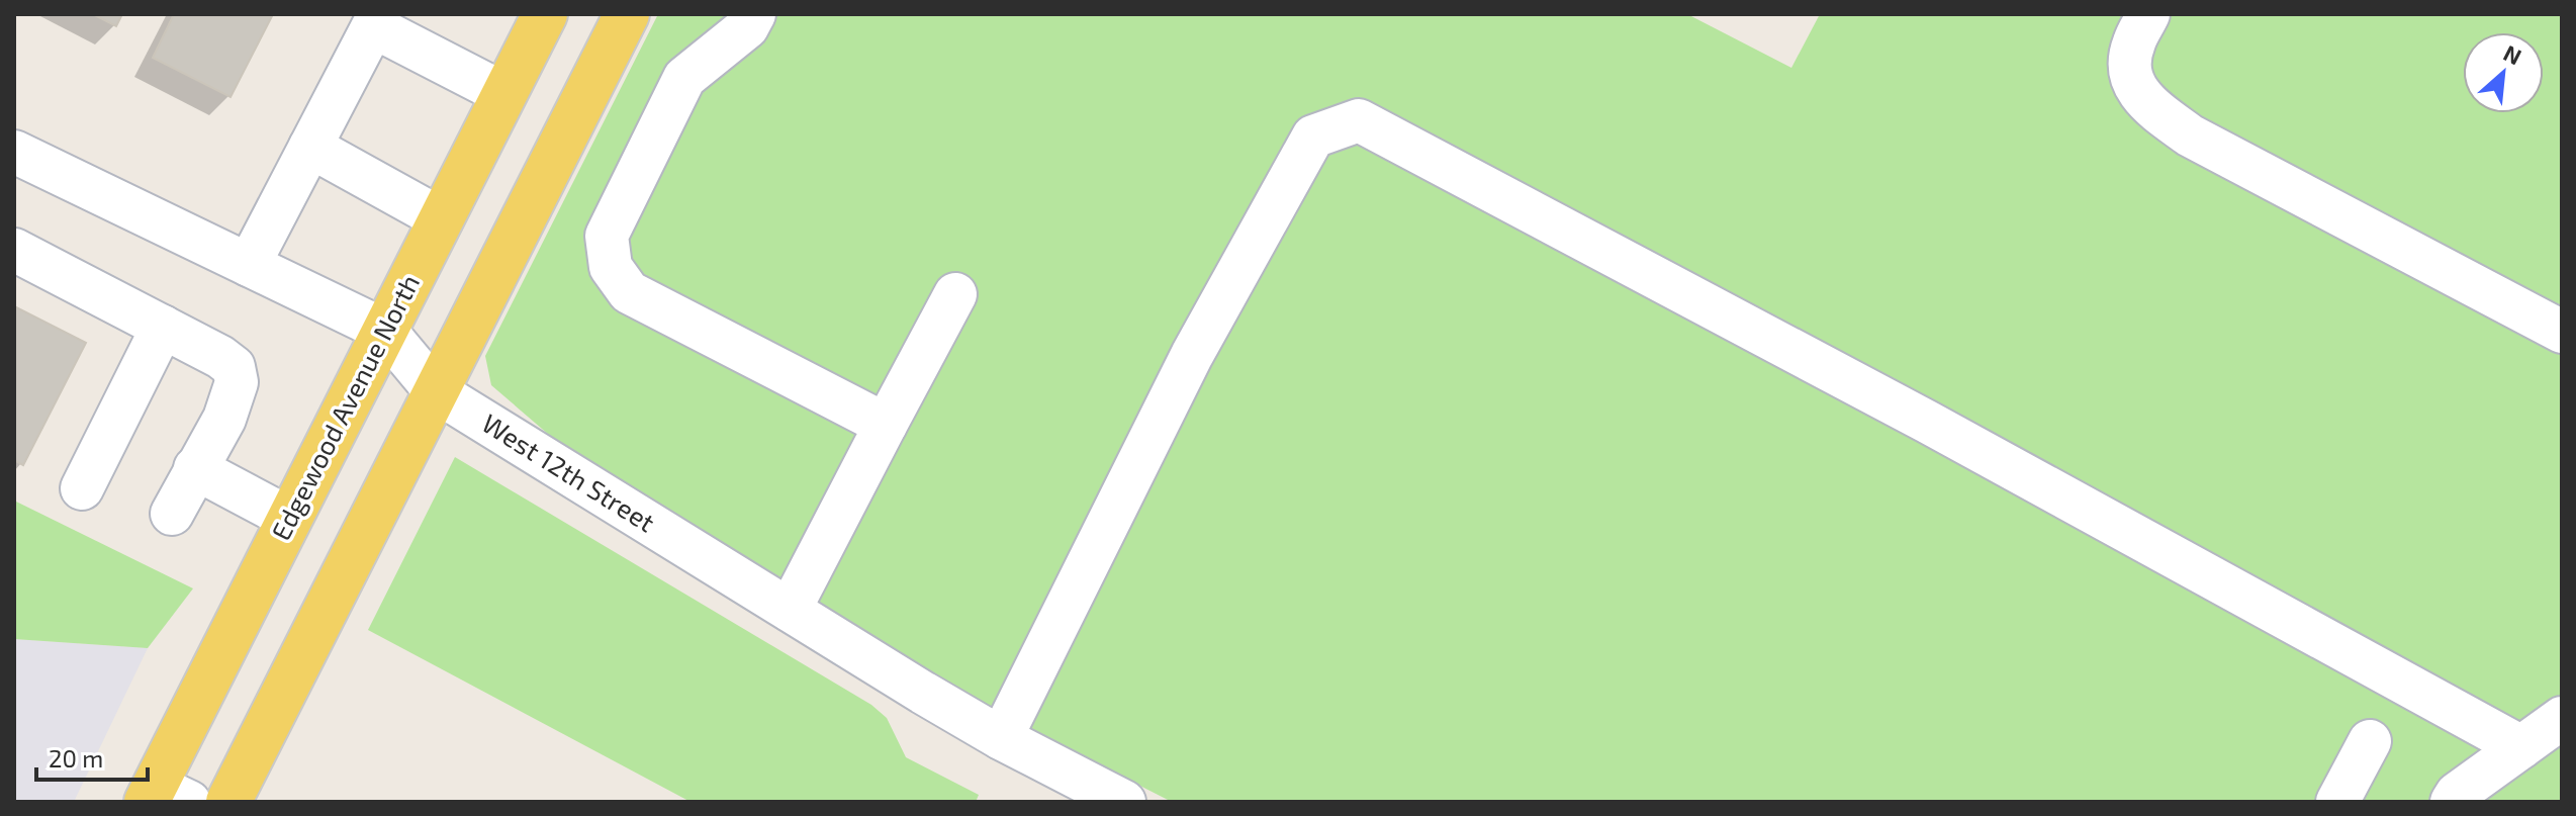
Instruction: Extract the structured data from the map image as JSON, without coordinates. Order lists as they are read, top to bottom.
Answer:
{
  "streets": {
    "main road": ["Edgewood Avenue North"],
    "street": ["West 12th Street"]
  },
  "crossings": [
    ["Edgewood Avenue North", "West 12th Street"]
  ],
  "scale_bar": "20 m",
  "north": "top right"
}
